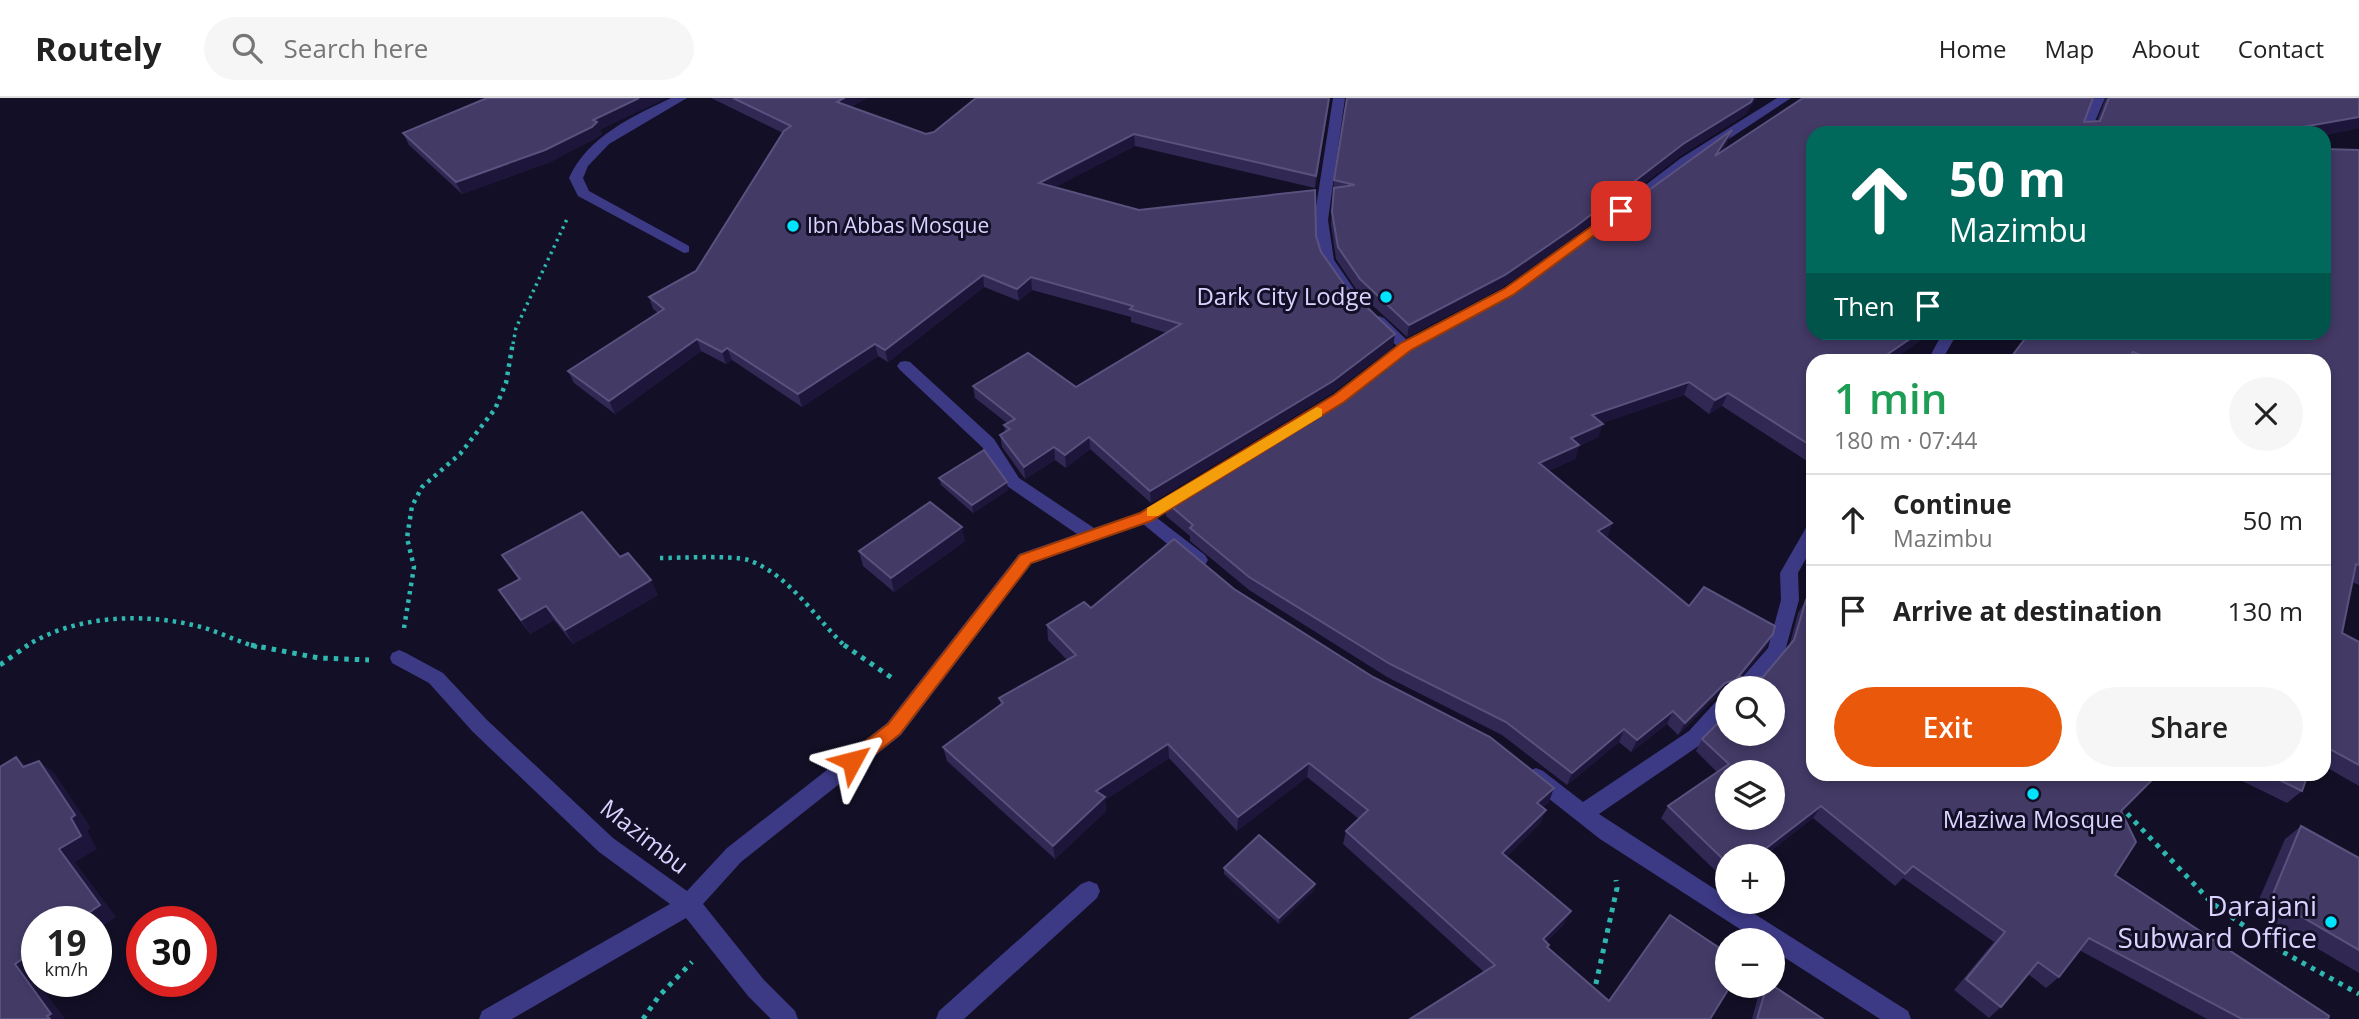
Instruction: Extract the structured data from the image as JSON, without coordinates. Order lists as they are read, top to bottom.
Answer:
{
  "streets": {
    "street": ["Mazimbu"]
  },
  "places": [
    "Ibn Abbas Mosque",
    "Dark City Lodge",
    "Maziwa Mosque",
    "Darajani Subward Office"
  ],
  "page": {
    "header": "Routely",
    "search": "Search here",
    "nav": [
      "Home",
      "Map",
      "About",
      "Contact"
    ],
    "turn": ["50 m", "Mazimbu"],
    "then": "Then",
    "heading": ["1 min", "180 m · 07:44"],
    "list": [
      {
        "name": "Continue",
        "note": "Mazimbu",
        "value": "50 m"
      },
      {
        "name": "Arrive at destination",
        "value": "130 m"
      }
    ],
    "buttons": ["Exit", "Share"],
    "map_buttons": ["+", "−"],
    "speed": "19 km/h",
    "limit": "30"
  }
}
